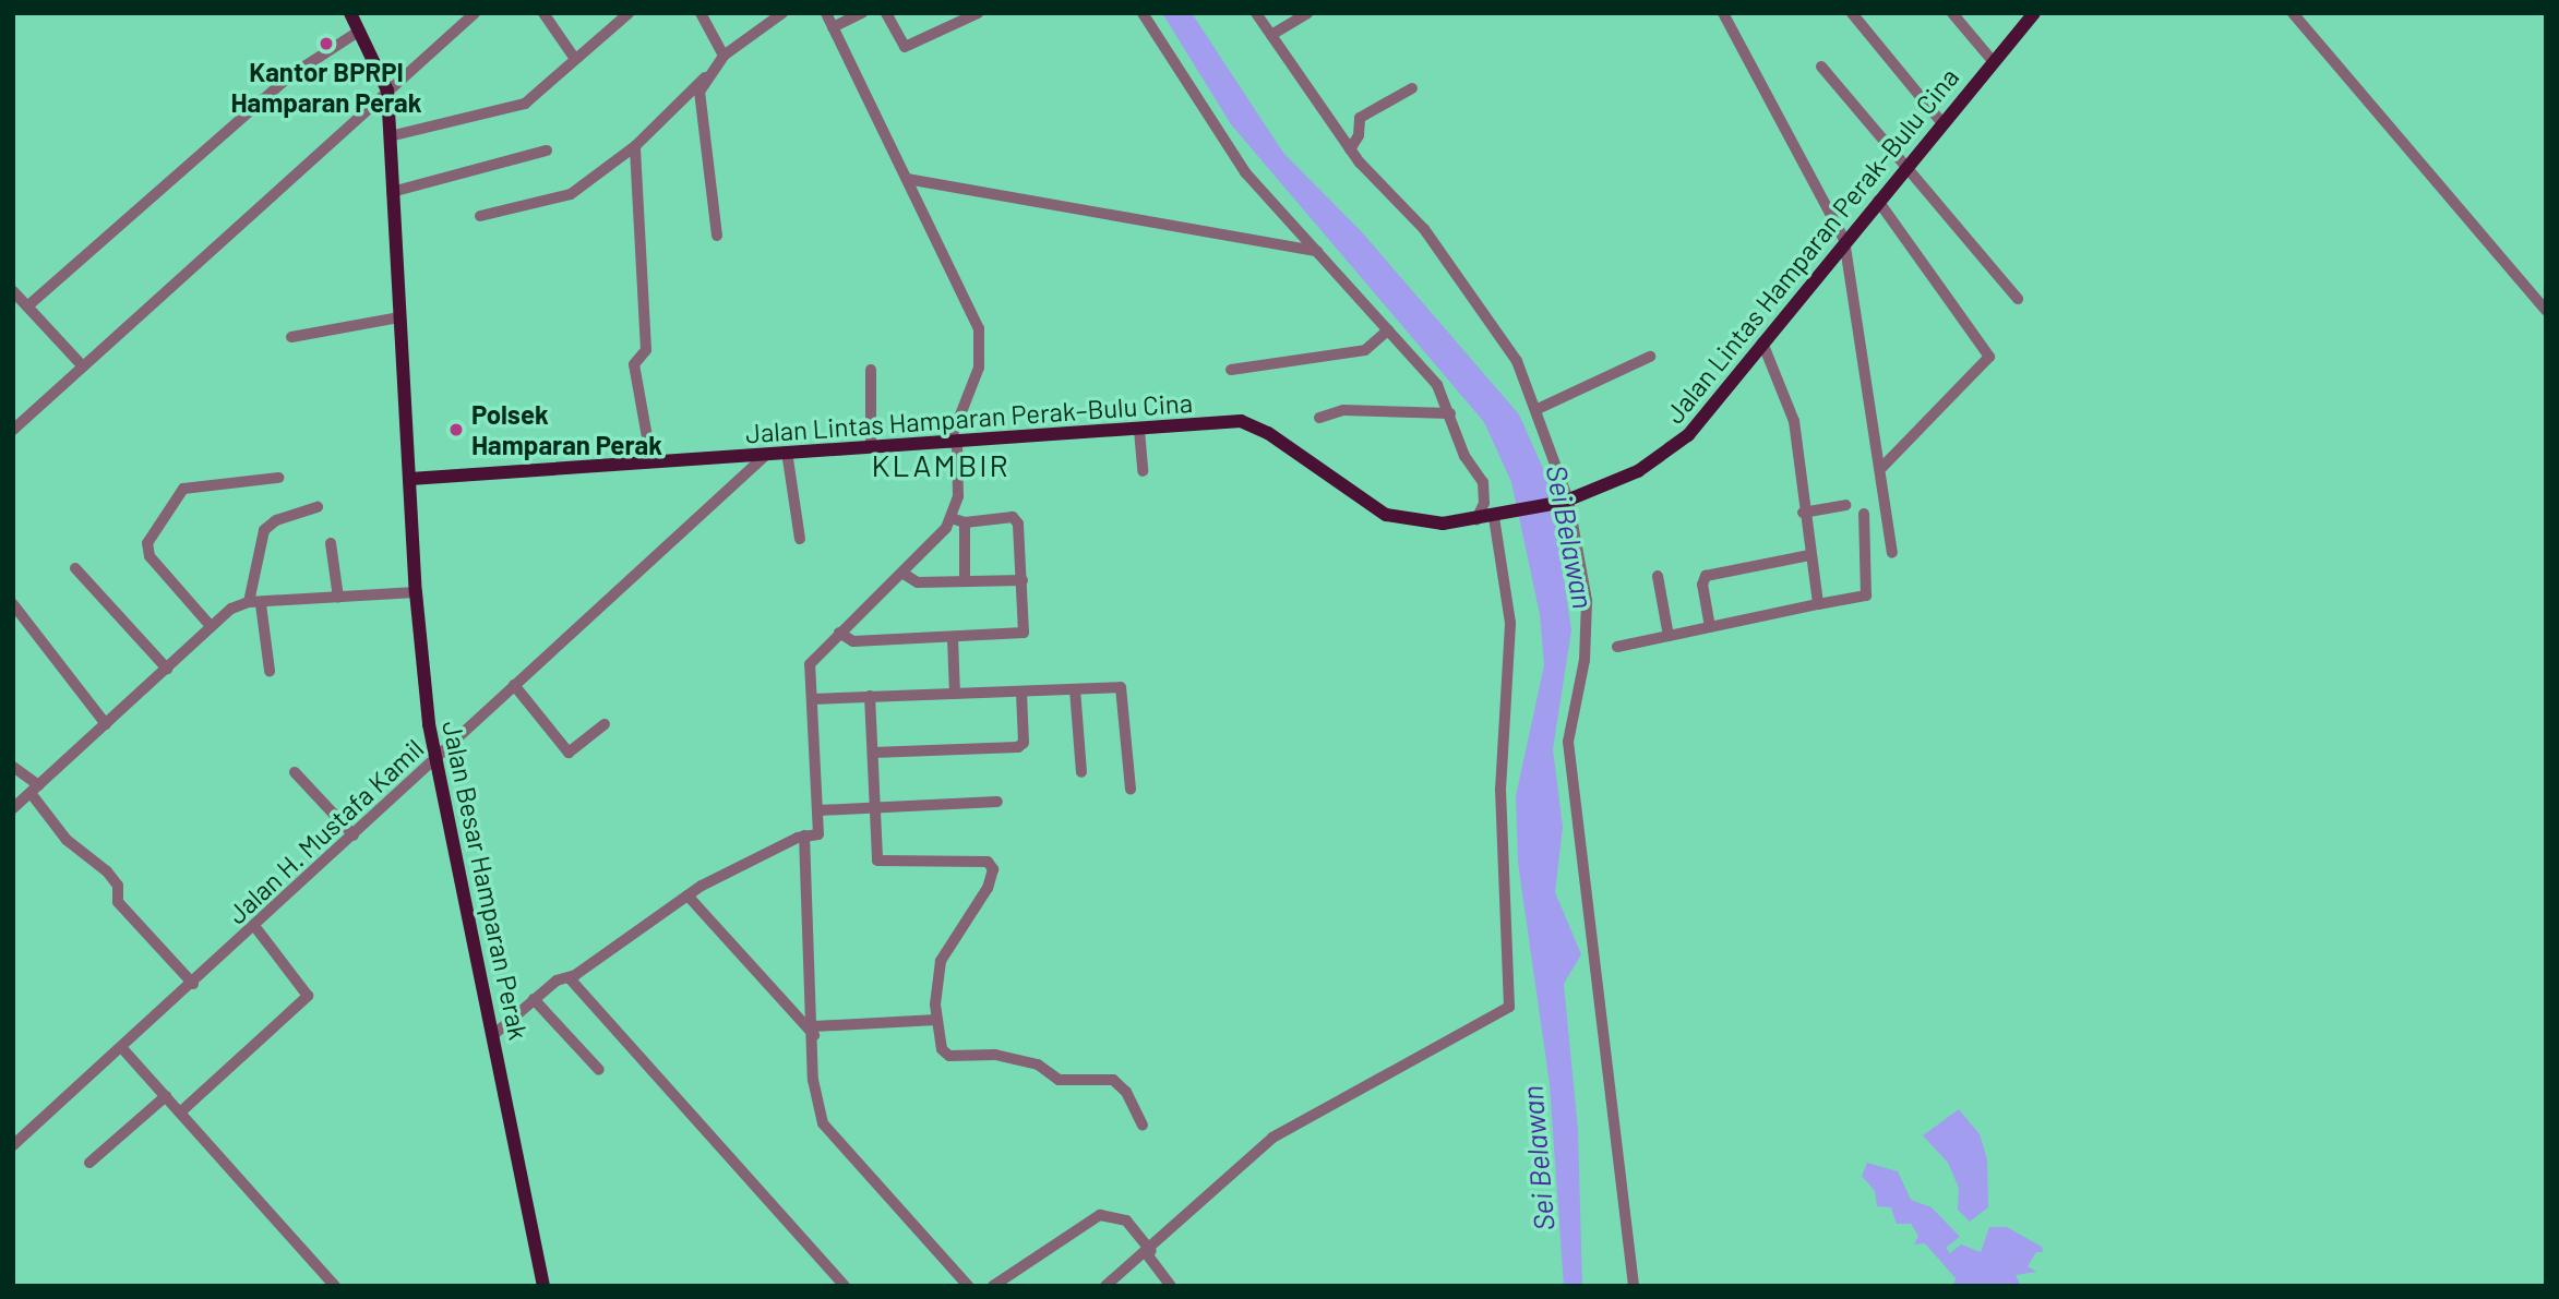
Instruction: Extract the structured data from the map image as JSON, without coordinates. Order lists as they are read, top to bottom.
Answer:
{
  "streets": {
    "main road": ["Jalan Lintas Hamparan Perak–Bulu Cina", "Jalan Besar Hamparan Perak"],
    "street": ["Jalan H. Mustafa Kamil"]
  },
  "crossings": [
    ["Jalan Lintas Hamparan Perak–Bulu Cina", "Jalan H. Mustafa Kamil"],
    ["Jalan Lintas Hamparan Perak–Bulu Cina", "Jalan Besar Hamparan Perak"],
    ["Jalan H. Mustafa Kamil", "Jalan Besar Hamparan Perak"]
  ],
  "districts": ["KLAMBIR"],
  "water": ["Sei Belawan"],
  "places": ["Kantor BPRPI Hamparan Perak", "Polsek Hamparan Perak"]
}
